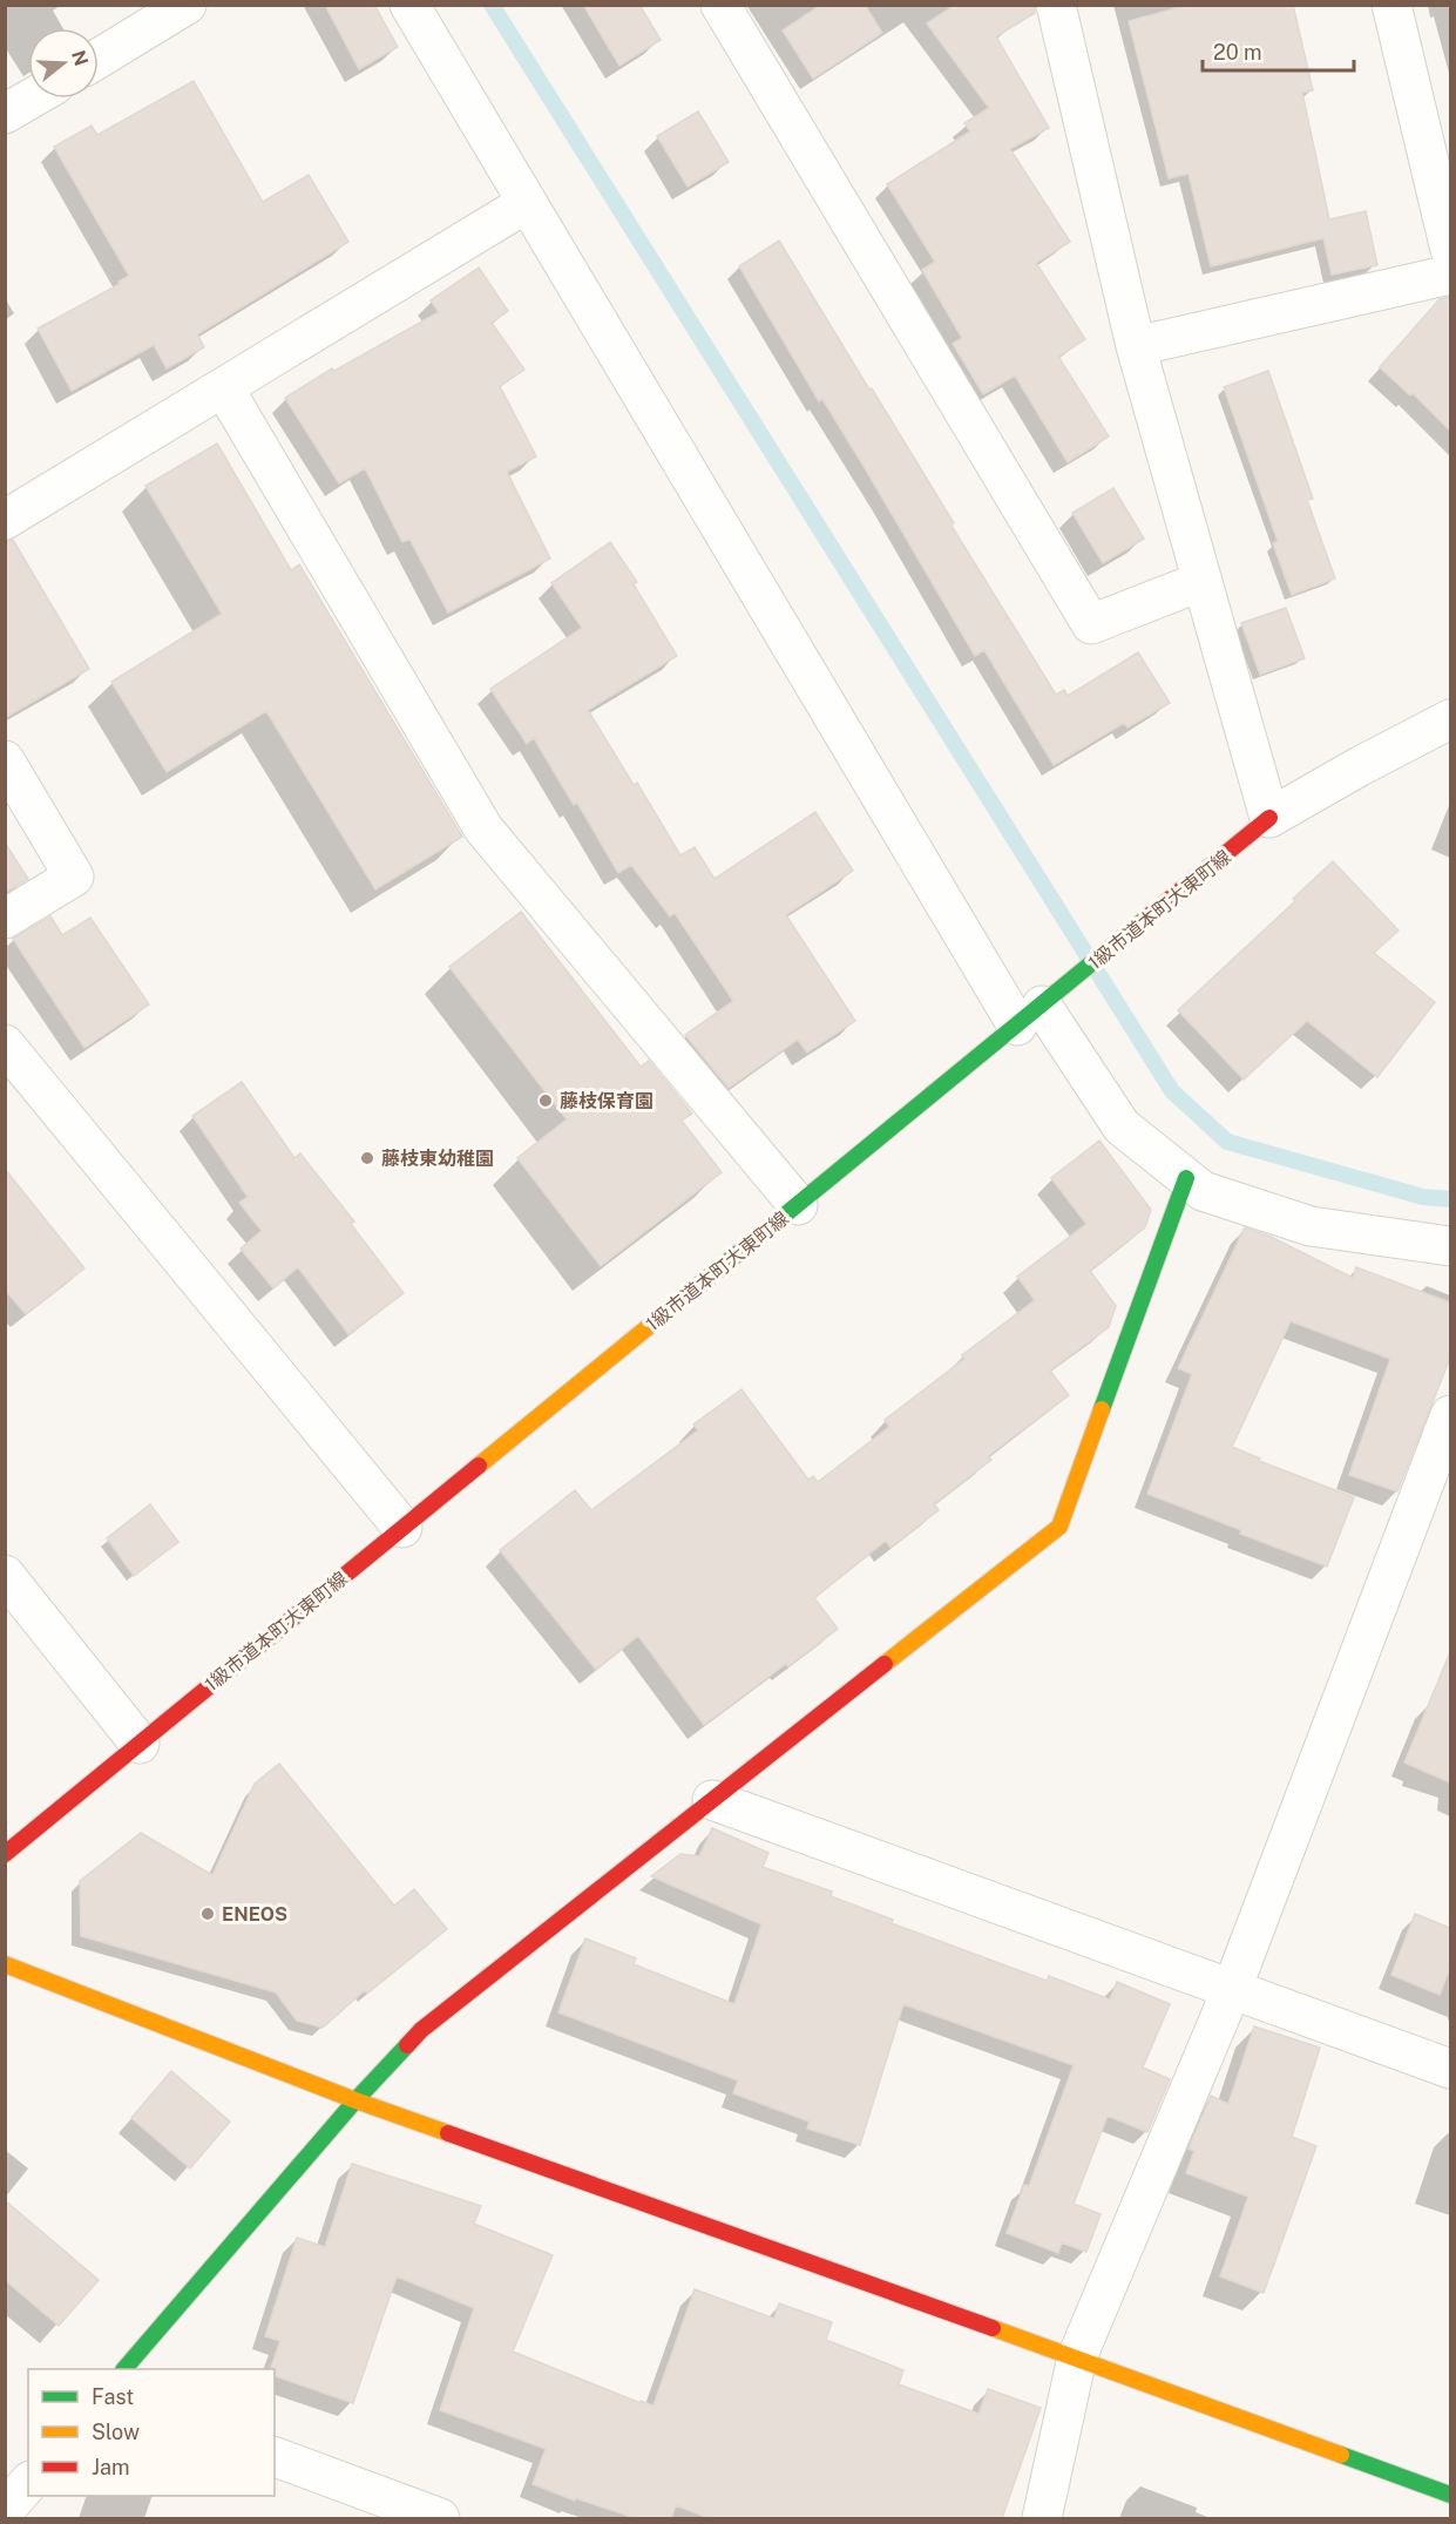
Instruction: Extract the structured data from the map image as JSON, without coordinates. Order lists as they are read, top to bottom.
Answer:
{
  "streets": {
    "street": ["1級市道本町大東町線"]
  },
  "places": ["藤枝保育園", "藤枝東幼稚園", "ENEOS"],
  "legend": ["Fast", "Slow", "Jam"],
  "scale_bar": "20 m",
  "north": "right"
}
